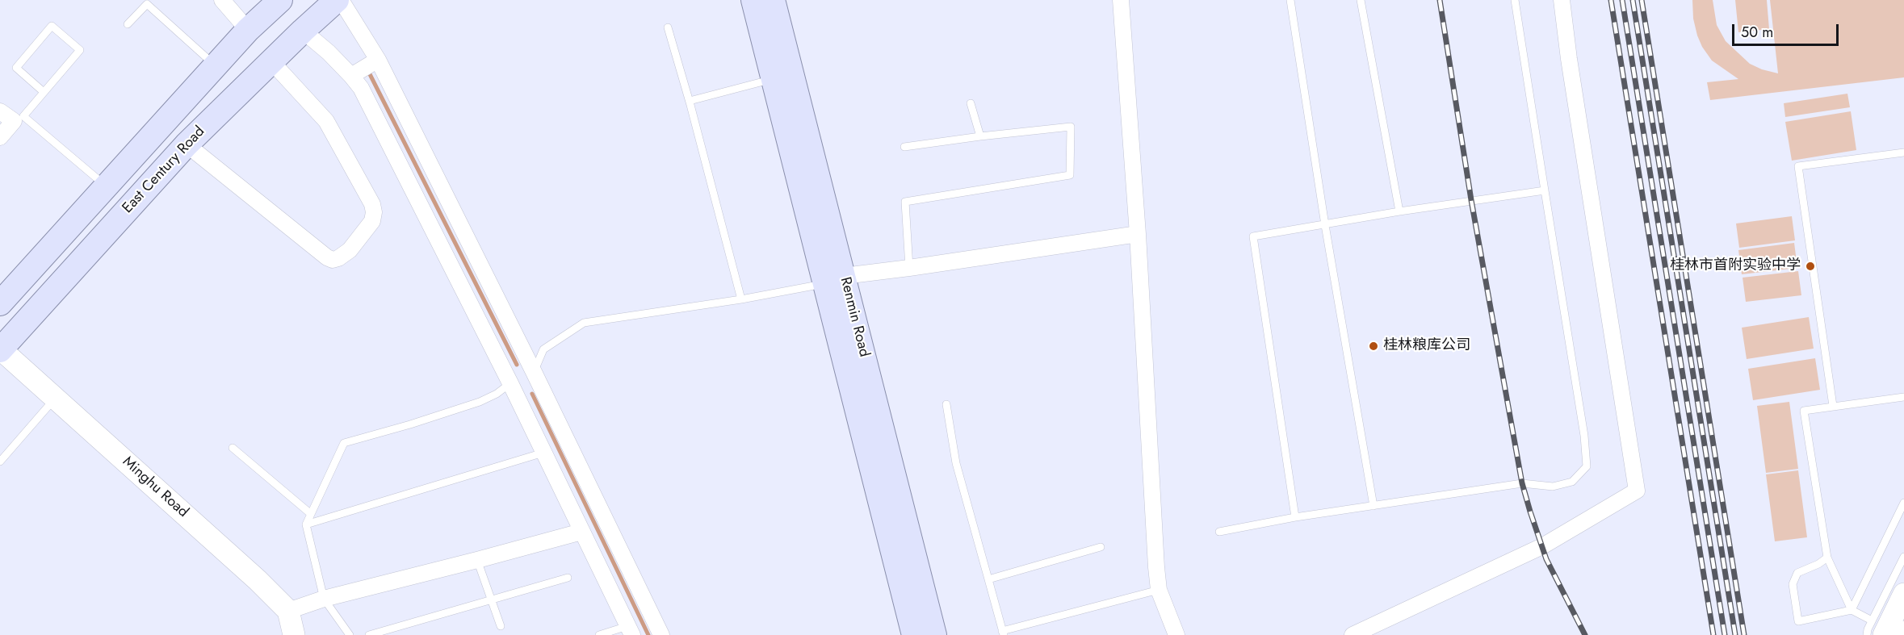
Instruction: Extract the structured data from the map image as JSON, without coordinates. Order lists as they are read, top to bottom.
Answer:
{
  "streets": {
    "main road": ["East Century Road", "Renmin Road"],
    "street": ["Minghu Road"]
  },
  "crossings": [
    ["East Century Road", "Minghu Road"]
  ],
  "places": ["桂林市首附实验中学", "桂林粮库公司"],
  "scale_bar": "50 m"
}
